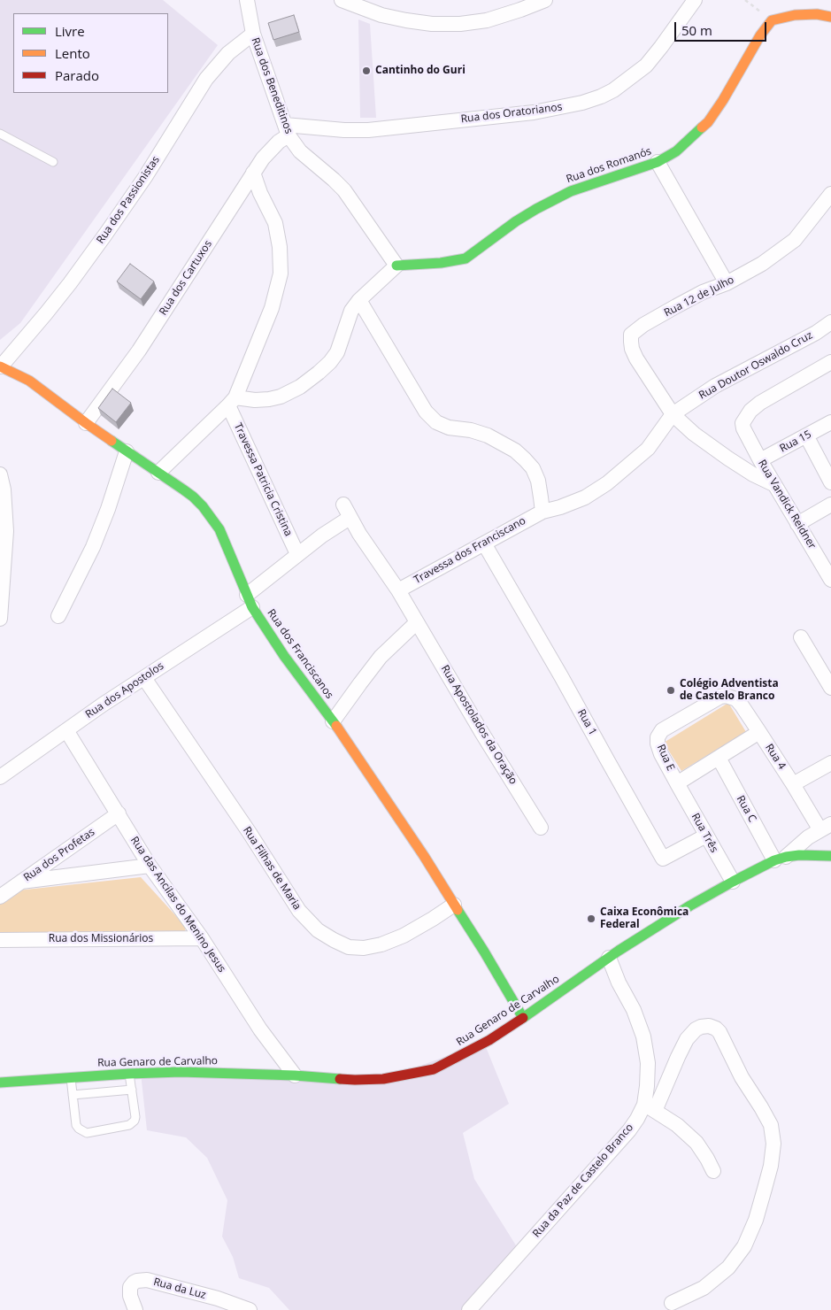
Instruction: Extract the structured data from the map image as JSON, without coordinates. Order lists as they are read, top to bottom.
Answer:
{
  "streets": {
    "street": [
      "Rua dos Beneditinos",
      "Rua dos Oratorianos",
      "Rua dos Romanós",
      "Rua dos Passionistas",
      "Rua dos Cartuxos",
      "Rua 12 de Julho",
      "Rua Doutor Oswaldo Cruz",
      "Rua 15",
      "Travessa Patricia Cristina",
      "Rua Vandick Reidner",
      "Travessa dos Franciscano",
      "Rua dos Franciscanos",
      "Rua dos Apostolos",
      "Rua 1",
      "Rua Apostolados da Oração",
      "Rua 4",
      "Rua E",
      "Rua C",
      "Rua Três",
      "Rua dos Profetas",
      "Rua Filhas de Maria",
      "Rua das Ancilas do Menino Jesus",
      "Rua dos Missionários",
      "Rua Genaro de Carvalho",
      "Rua da Paz de Castelo Branco",
      "Rua da Luz"
    ]
  },
  "crossings": [
    ["Rua dos Beneditinos", "Rua dos Oratorianos"],
    ["Rua dos Beneditinos", "Rua dos Romanós"],
    ["Rua dos Beneditinos", "Rua dos Passionistas"],
    ["Rua dos Beneditinos", "Rua dos Cartuxos"],
    ["Rua dos Oratorianos", "Rua dos Cartuxos"],
    ["Rua dos Passionistas", "Rua dos Franciscanos"],
    ["Rua dos Cartuxos", "Rua dos Franciscanos"],
    ["Rua 12 de Julho", "Rua Doutor Oswaldo Cruz"],
    ["Rua 12 de Julho", "Travessa dos Franciscano"],
    ["Rua Doutor Oswaldo Cruz", "Travessa dos Franciscano"],
    ["Rua 15", "Rua Vandick Reidner"],
    ["Travessa Patricia Cristina", "Rua dos Apostolos"],
    ["Travessa dos Franciscano", "Rua 1"],
    ["Travessa dos Franciscano", "Rua Apostolados da Oração"],
    ["Rua dos Franciscanos", "Rua dos Apostolos"],
    ["Rua dos Franciscanos", "Rua Filhas de Maria"],
    ["Rua dos Franciscanos", "Rua Genaro de Carvalho"],
    ["Rua dos Apostolos", "Rua Apostolados da Oração"],
    ["Rua dos Apostolos", "Rua Filhas de Maria"],
    ["Rua dos Apostolos", "Rua das Ancilas do Menino Jesus"],
    ["Rua 1", "Rua Três"],
    ["Rua 4", "Rua E"],
    ["Rua E", "Rua C"],
    ["Rua E", "Rua Três"],
    ["Rua C", "Rua Genaro de Carvalho"],
    ["Rua Três", "Rua Genaro de Carvalho"],
    ["Rua dos Profetas", "Rua das Ancilas do Menino Jesus"],
    ["Rua das Ancilas do Menino Jesus", "Rua dos Missionários"],
    ["Rua das Ancilas do Menino Jesus", "Rua Genaro de Carvalho"],
    ["Rua Genaro de Carvalho", "Rua da Paz de Castelo Branco"]
  ],
  "places": ["Cantinho do Guri", "Colégio Adventista de Castelo Branco", "Caixa Econômica Federal"],
  "legend": ["Livre", "Lento", "Parado"],
  "scale_bar": "50 m"
}
